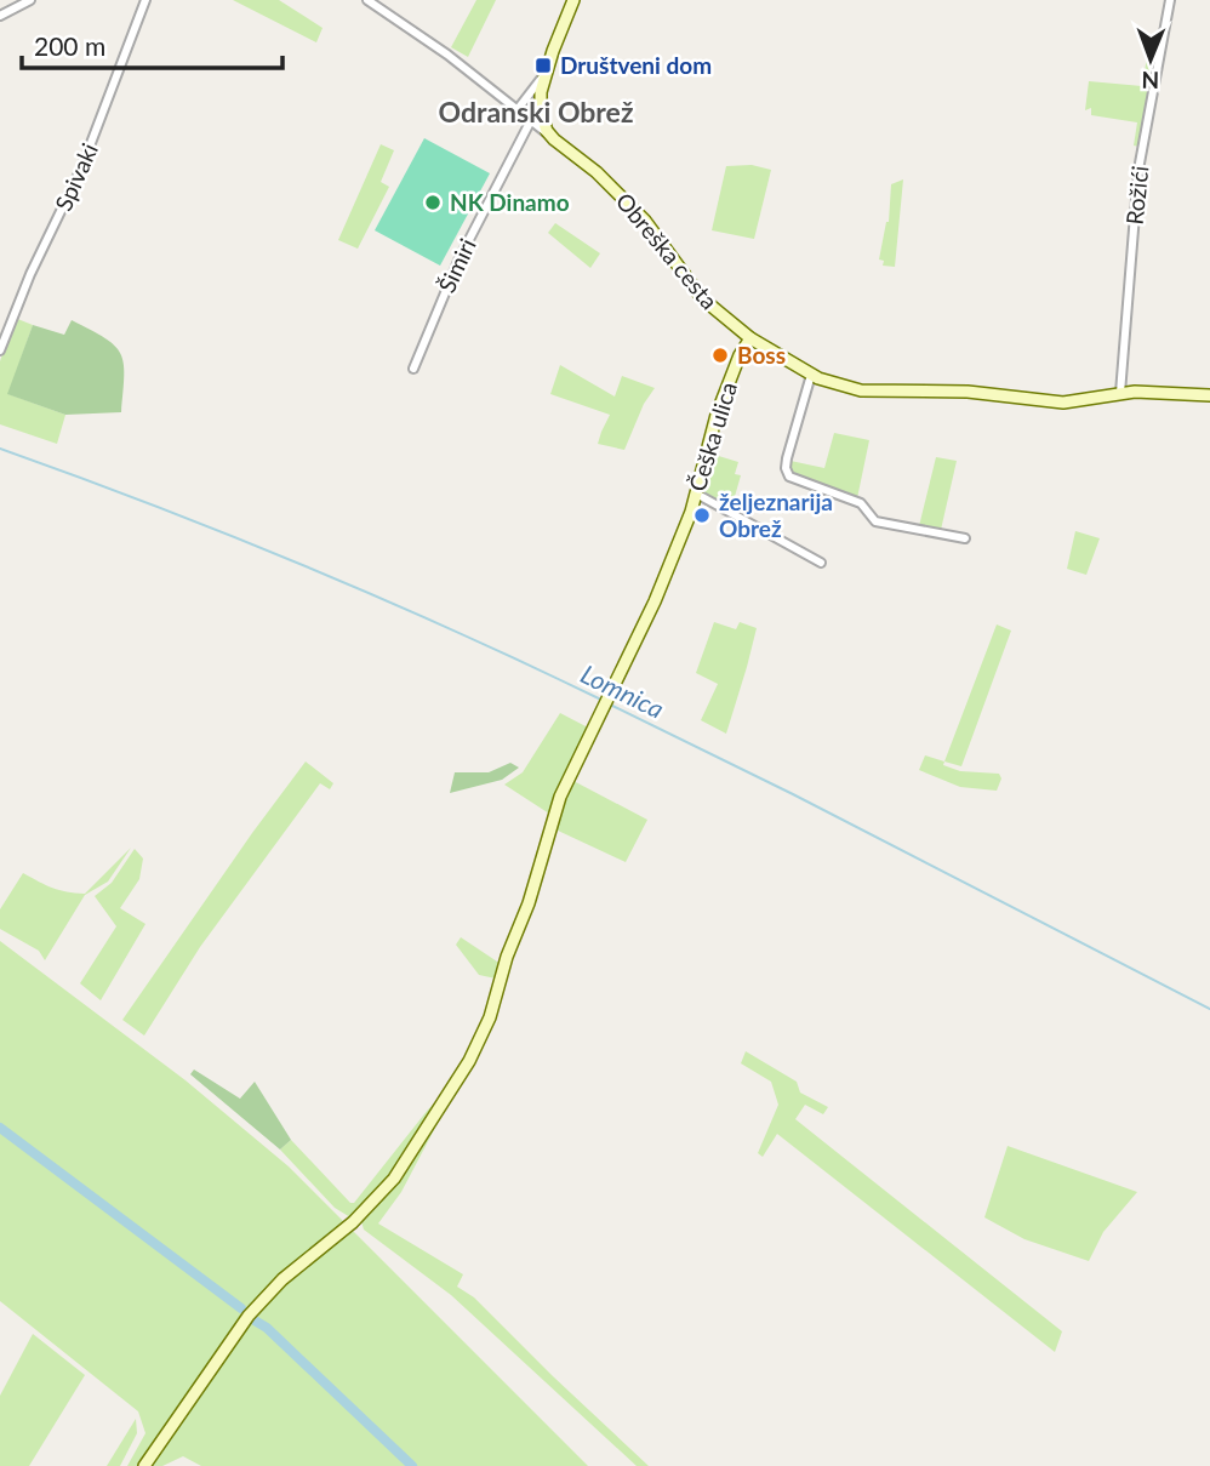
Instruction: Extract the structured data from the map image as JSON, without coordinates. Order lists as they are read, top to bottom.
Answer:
{
  "streets": {
    "street": [
      "Spivaki",
      "Rožići",
      "Obreška cesta",
      "Šimiri",
      "Češka ulica"
    ]
  },
  "crossings": [
    ["Rožići", "Obreška cesta"],
    ["Obreška cesta", "Šimiri"],
    ["Obreška cesta", "Češka ulica"]
  ],
  "districts": ["Odranski Obrež"],
  "water": ["Lomnica"],
  "places": {
    "transit": ["Društveni dom"],
    "other": ["NK Dinamo", "Boss", "željeznarija Obrež"]
  },
  "scale_bar": "200 m",
  "north": "bottom"
}
